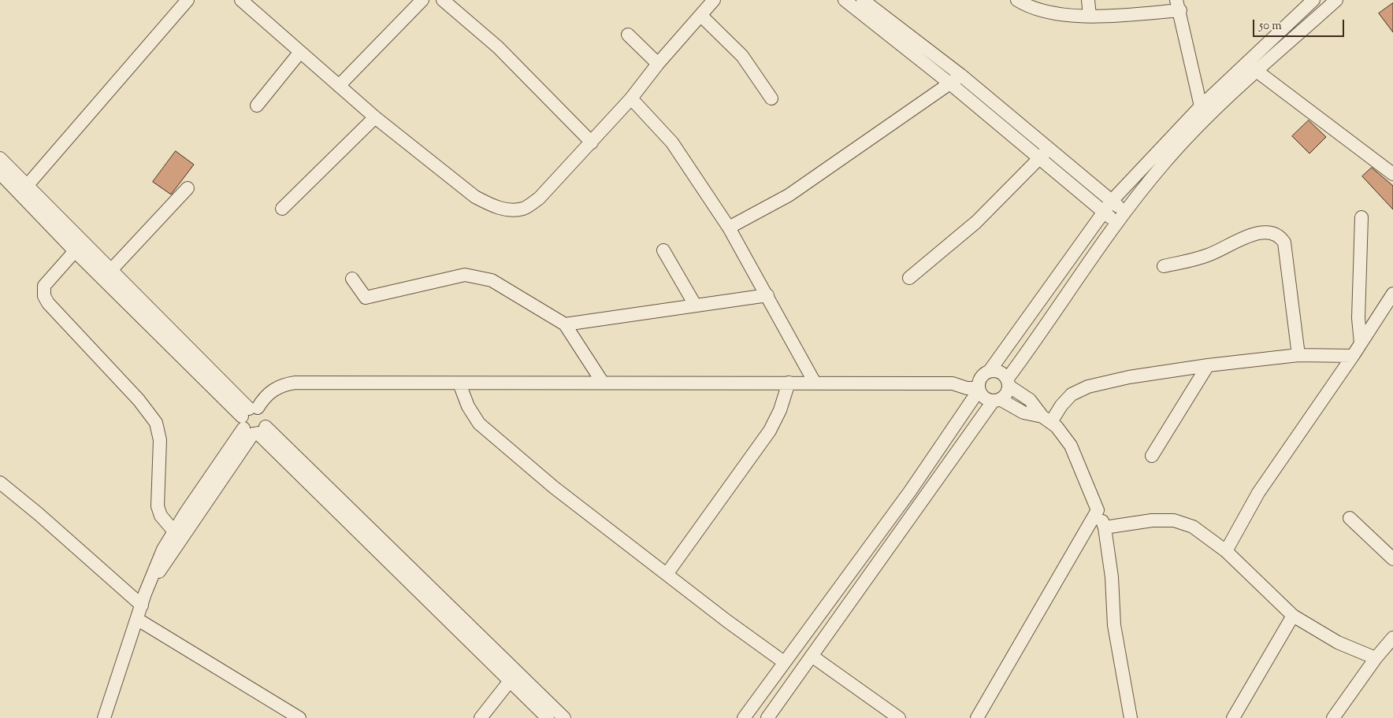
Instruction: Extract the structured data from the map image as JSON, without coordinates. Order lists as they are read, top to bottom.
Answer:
{
  "scale_bar": "50 m"
}
